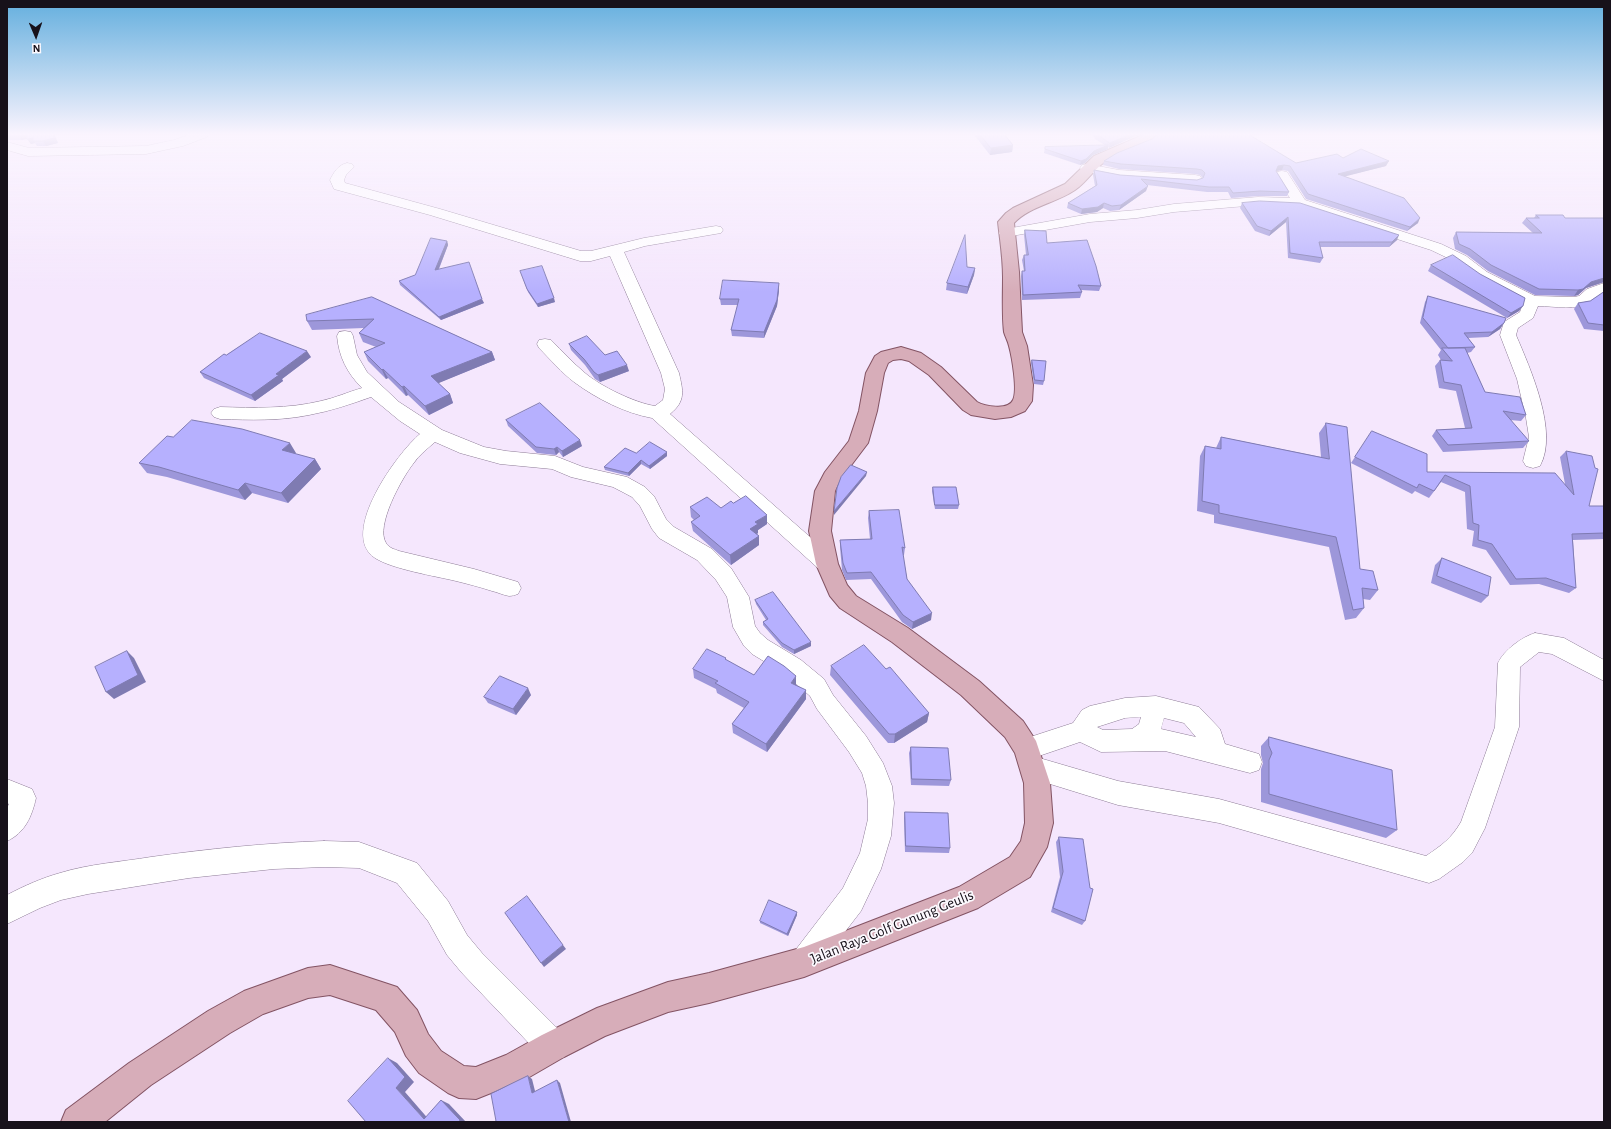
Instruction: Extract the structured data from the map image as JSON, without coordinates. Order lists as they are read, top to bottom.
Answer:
{
  "streets": {
    "main road": ["Jalan Raya Golf Gunung Geulis"]
  },
  "north": "bottom"
}
